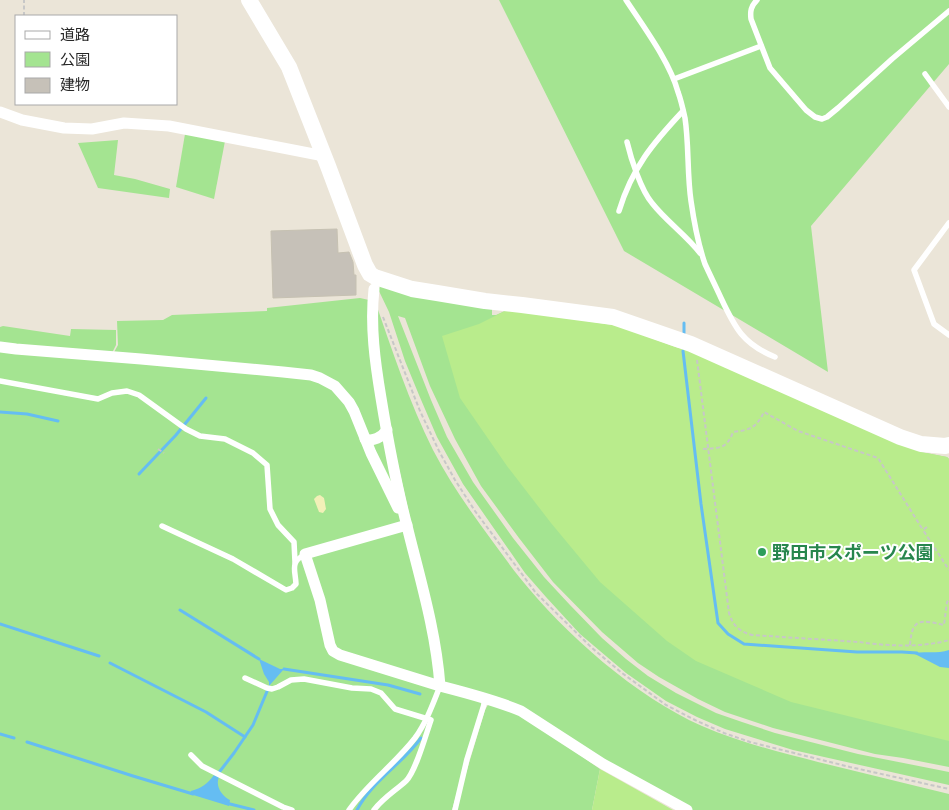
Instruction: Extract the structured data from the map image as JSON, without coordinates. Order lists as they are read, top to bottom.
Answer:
{
  "places": ["野田市スポーツ公園"],
  "legend": ["道路", "公園", "建物"]
}
